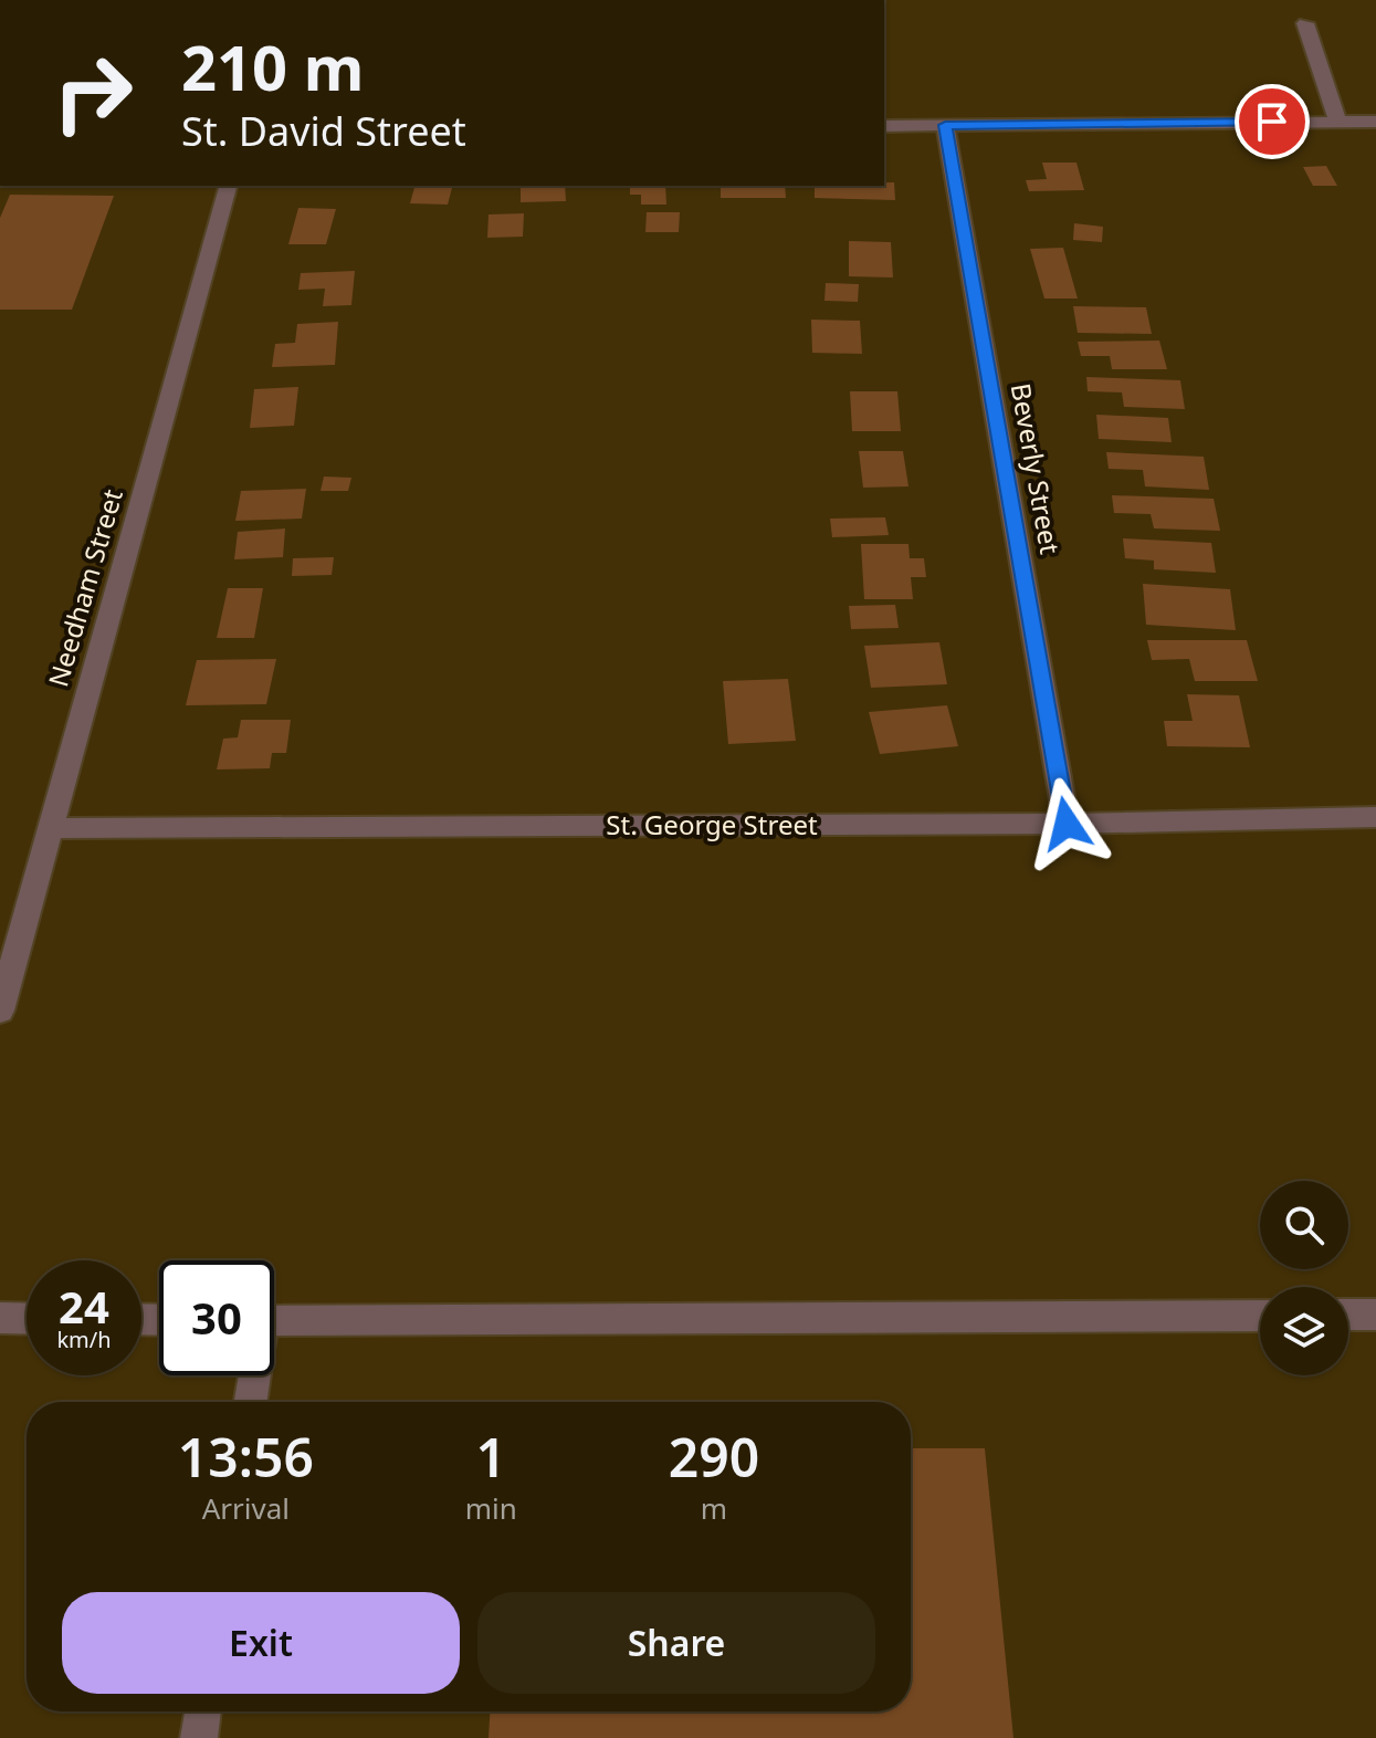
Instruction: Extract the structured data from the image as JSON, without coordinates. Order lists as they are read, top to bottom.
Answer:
{
  "streets": {
    "street": ["Beverly Street", "Needham Street", "St. George Street"]
  },
  "crossings": [
    ["Beverly Street", "St. George Street"],
    ["Needham Street", "St. George Street"]
  ],
  "page": {
    "turn": ["210 m", "St. David Street"],
    "speed": "24 km/h",
    "limit": "30",
    "eta": [
      "13:56",
      "Arrival",
      "1",
      "min",
      "290",
      "m"
    ],
    "buttons": ["Exit", "Share"]
  }
}
